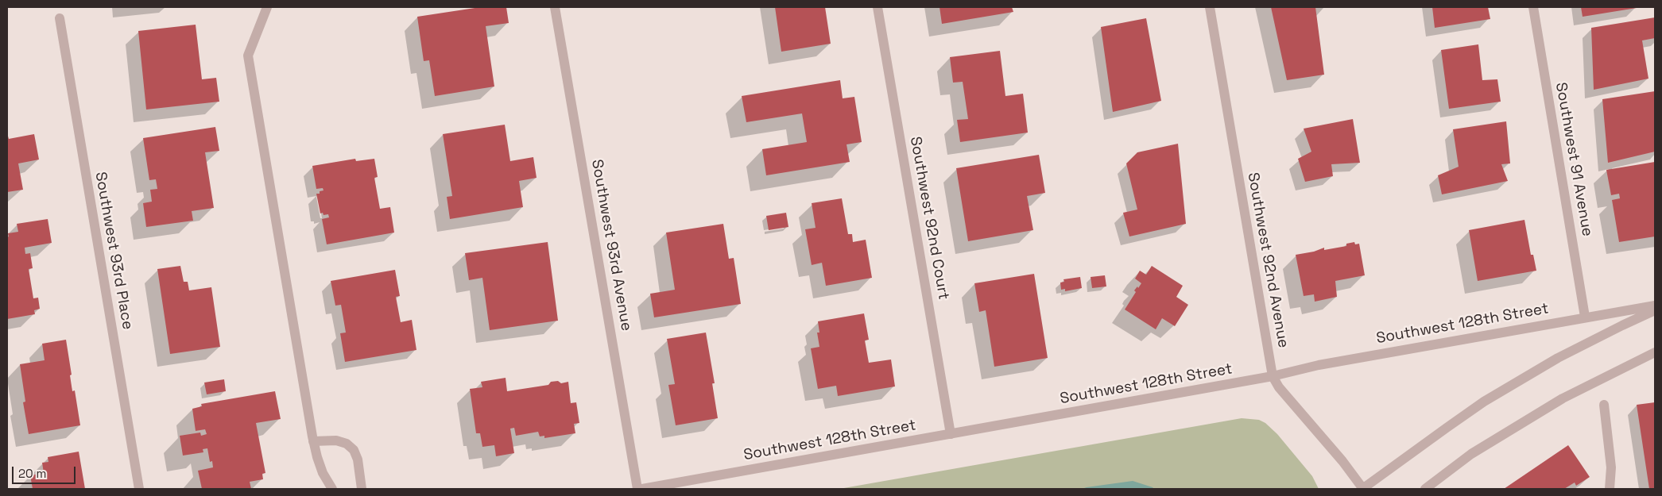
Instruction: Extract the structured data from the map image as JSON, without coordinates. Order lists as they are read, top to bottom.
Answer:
{
  "streets": {
    "street": [
      "Southwest 91 Avenue",
      "Southwest 92nd Court",
      "Southwest 93rd Avenue",
      "Southwest 93rd Place",
      "Southwest 92nd Avenue",
      "Southwest 128th Street"
    ]
  },
  "crossings": [
    ["Southwest 91 Avenue", "Southwest 128th Street"],
    ["Southwest 92nd Court", "Southwest 128th Street"],
    ["Southwest 92nd Avenue", "Southwest 128th Street"]
  ],
  "scale_bar": "20 m"
}
